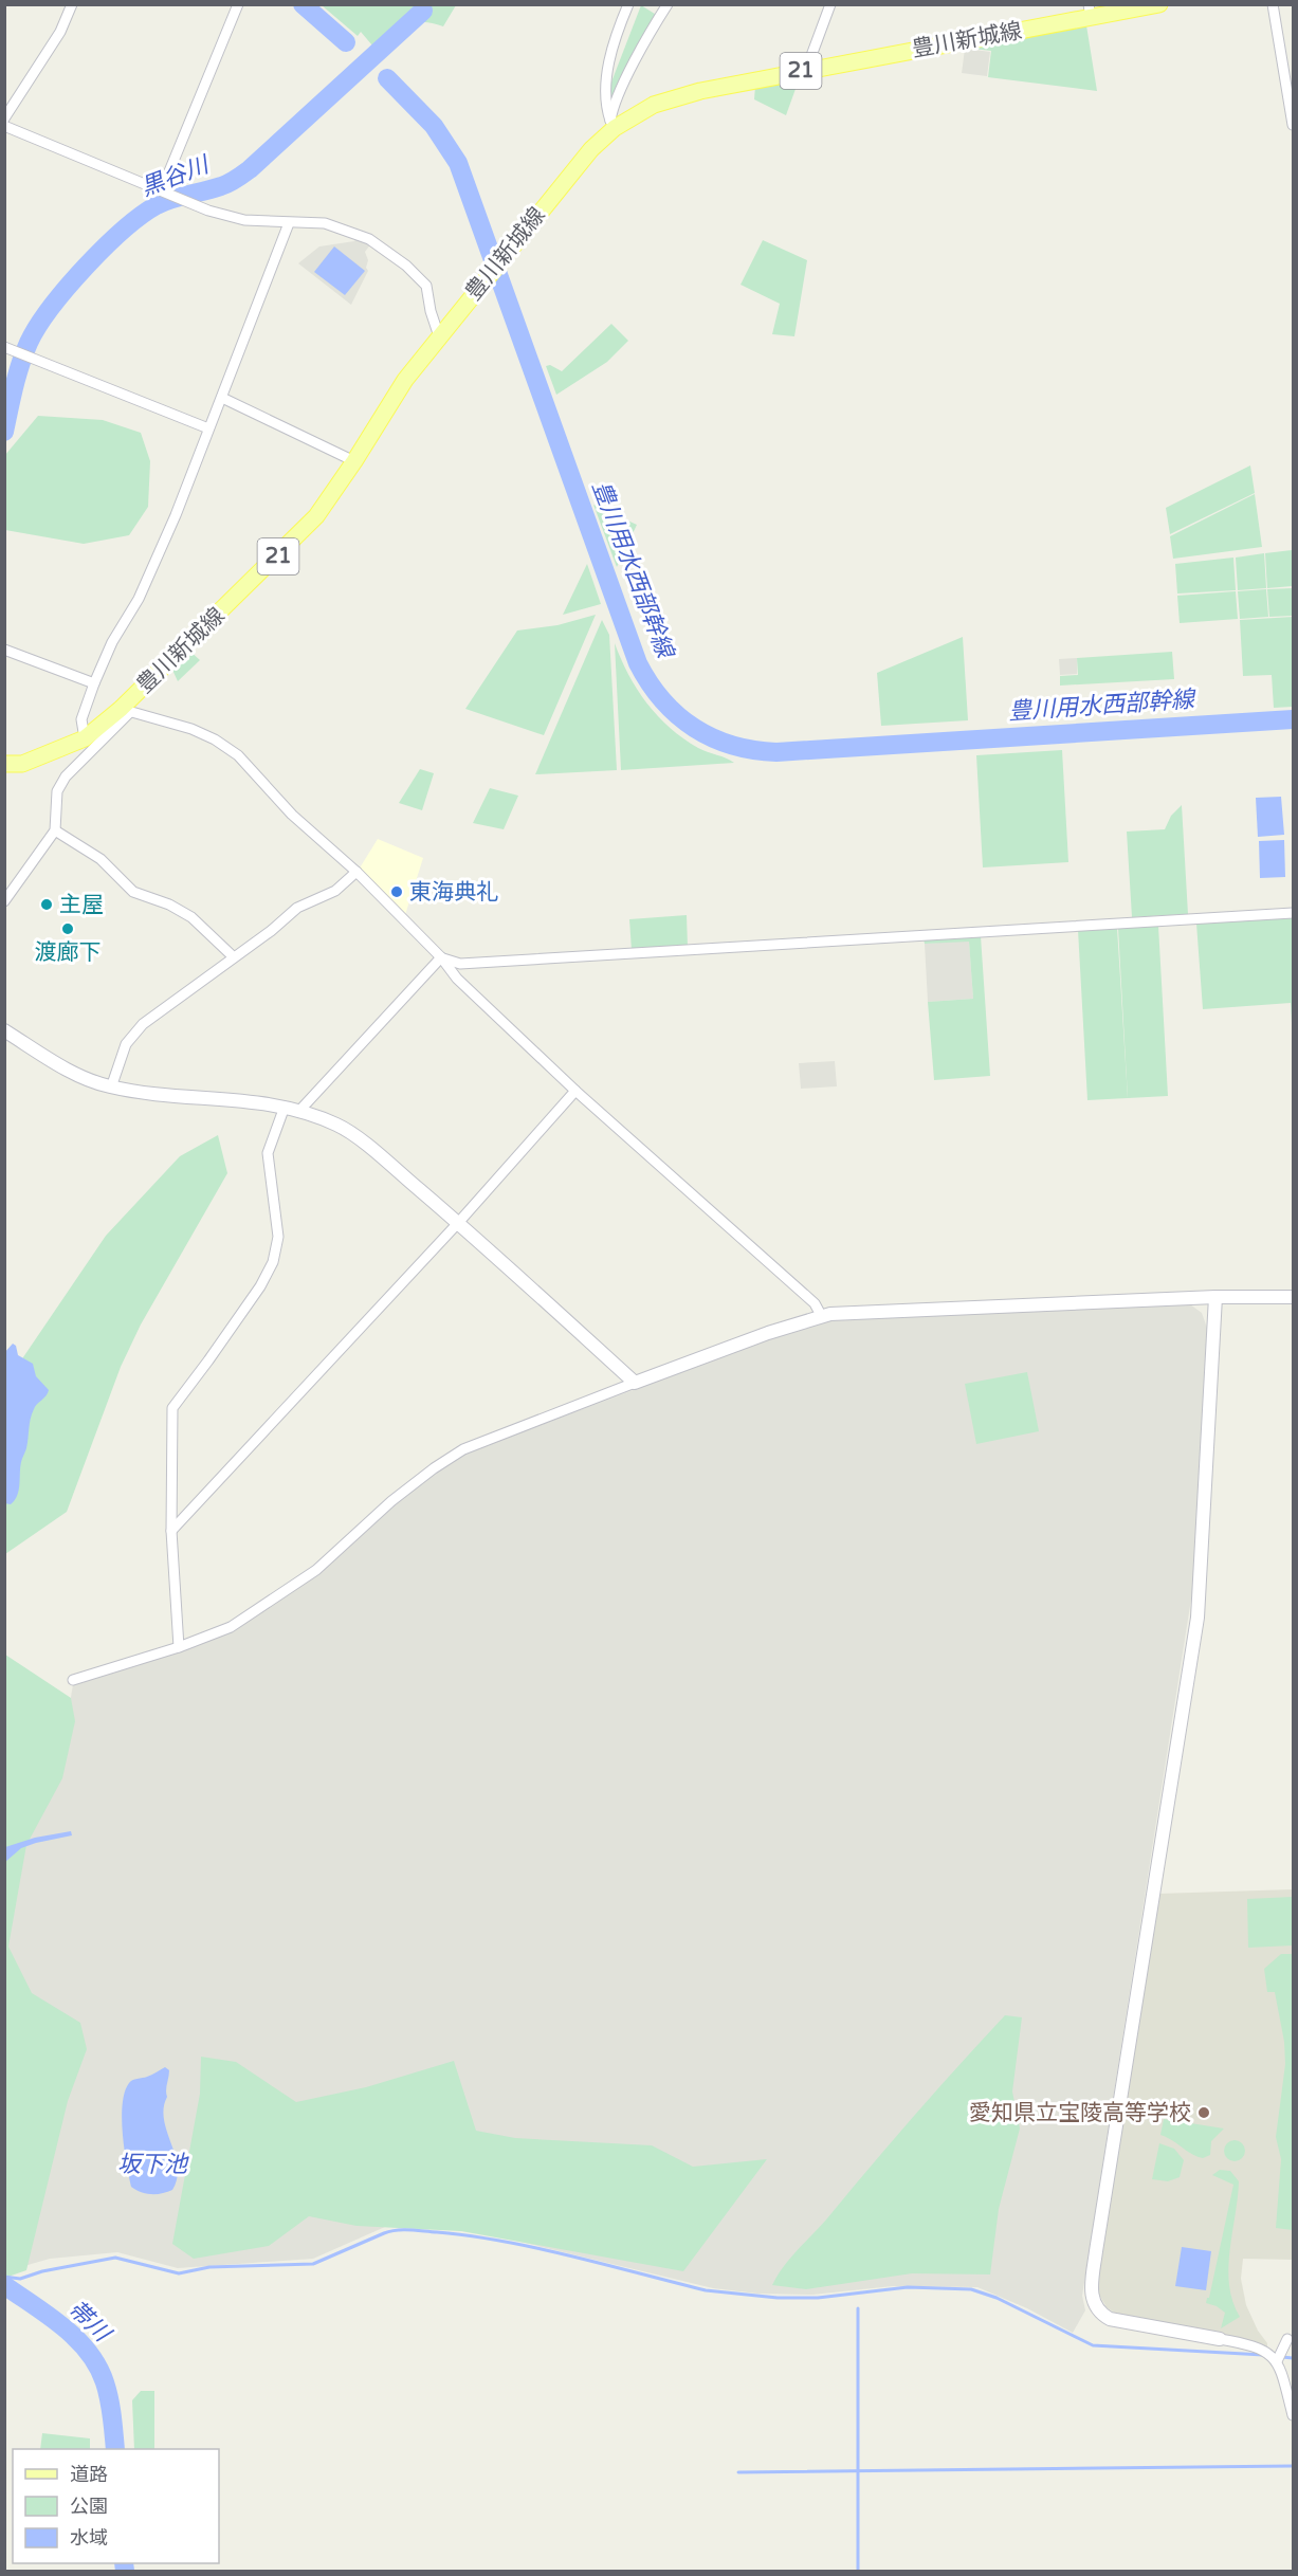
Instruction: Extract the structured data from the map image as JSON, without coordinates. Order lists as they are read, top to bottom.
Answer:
{
  "streets": {
    "main road": ["豊川新城線", "21"]
  },
  "water": [
    "黒谷川",
    "豊川用水西部幹線",
    "坂下池",
    "帯川"
  ],
  "places": [
    "東海典礼",
    "主屋",
    "渡廊下",
    "愛知県立宝陵高等学校"
  ],
  "legend": ["道路", "公園", "水域"]
}
